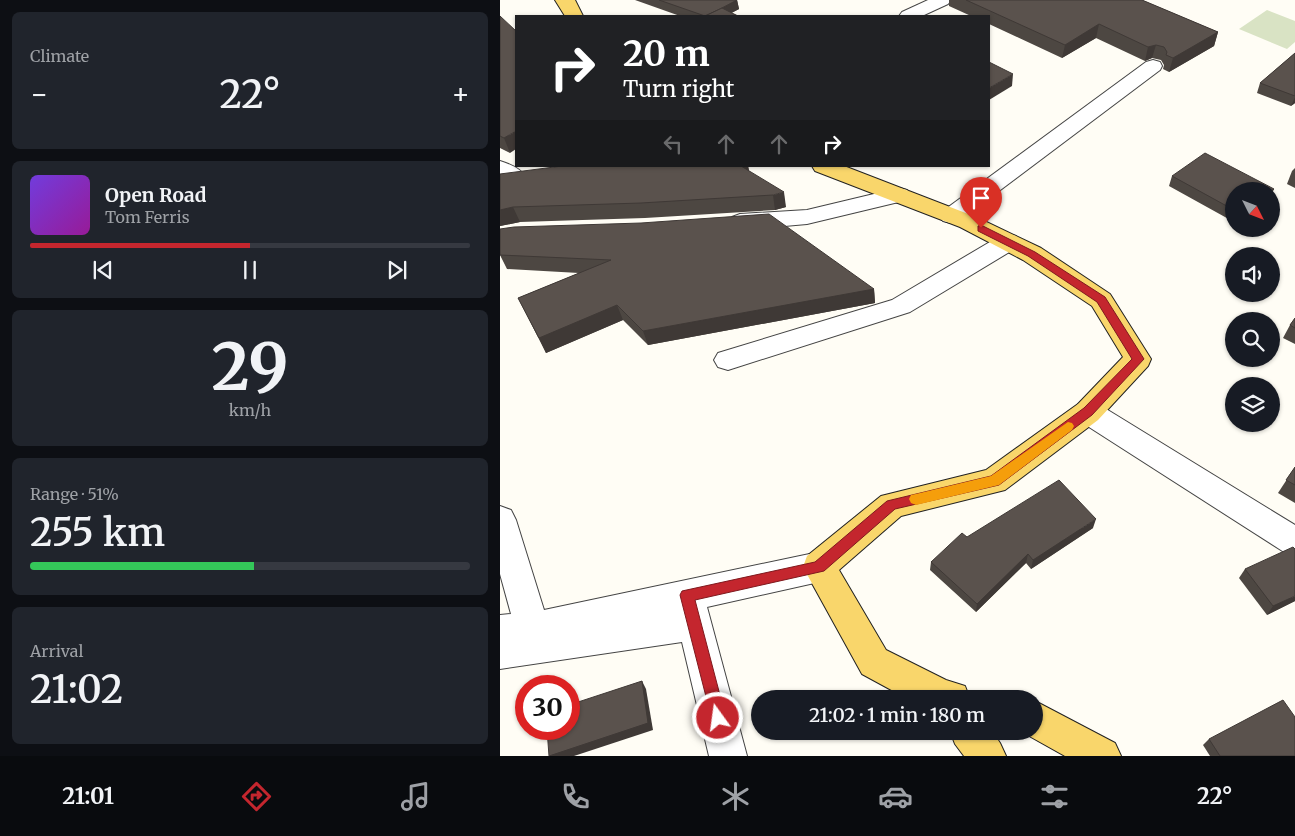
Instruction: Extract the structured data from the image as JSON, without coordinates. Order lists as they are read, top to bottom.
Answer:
{
  "north": "bottom right",
  "page": {
    "tile": [
      "Climate",
      ["29", "km/h"],
      ["Range · 51%", "255 km"],
      ["Arrival", "21:02"]
    ],
    "turn": ["20 m", "Turn right"],
    "heat": ["−", "22°", "+"],
    "song": ["Open Road", "Tom Ferris"],
    "limit": "30",
    "trip": "21:02 · 1 min · 180 m",
    "tabs": ["21:01", "22°"]
  }
}
